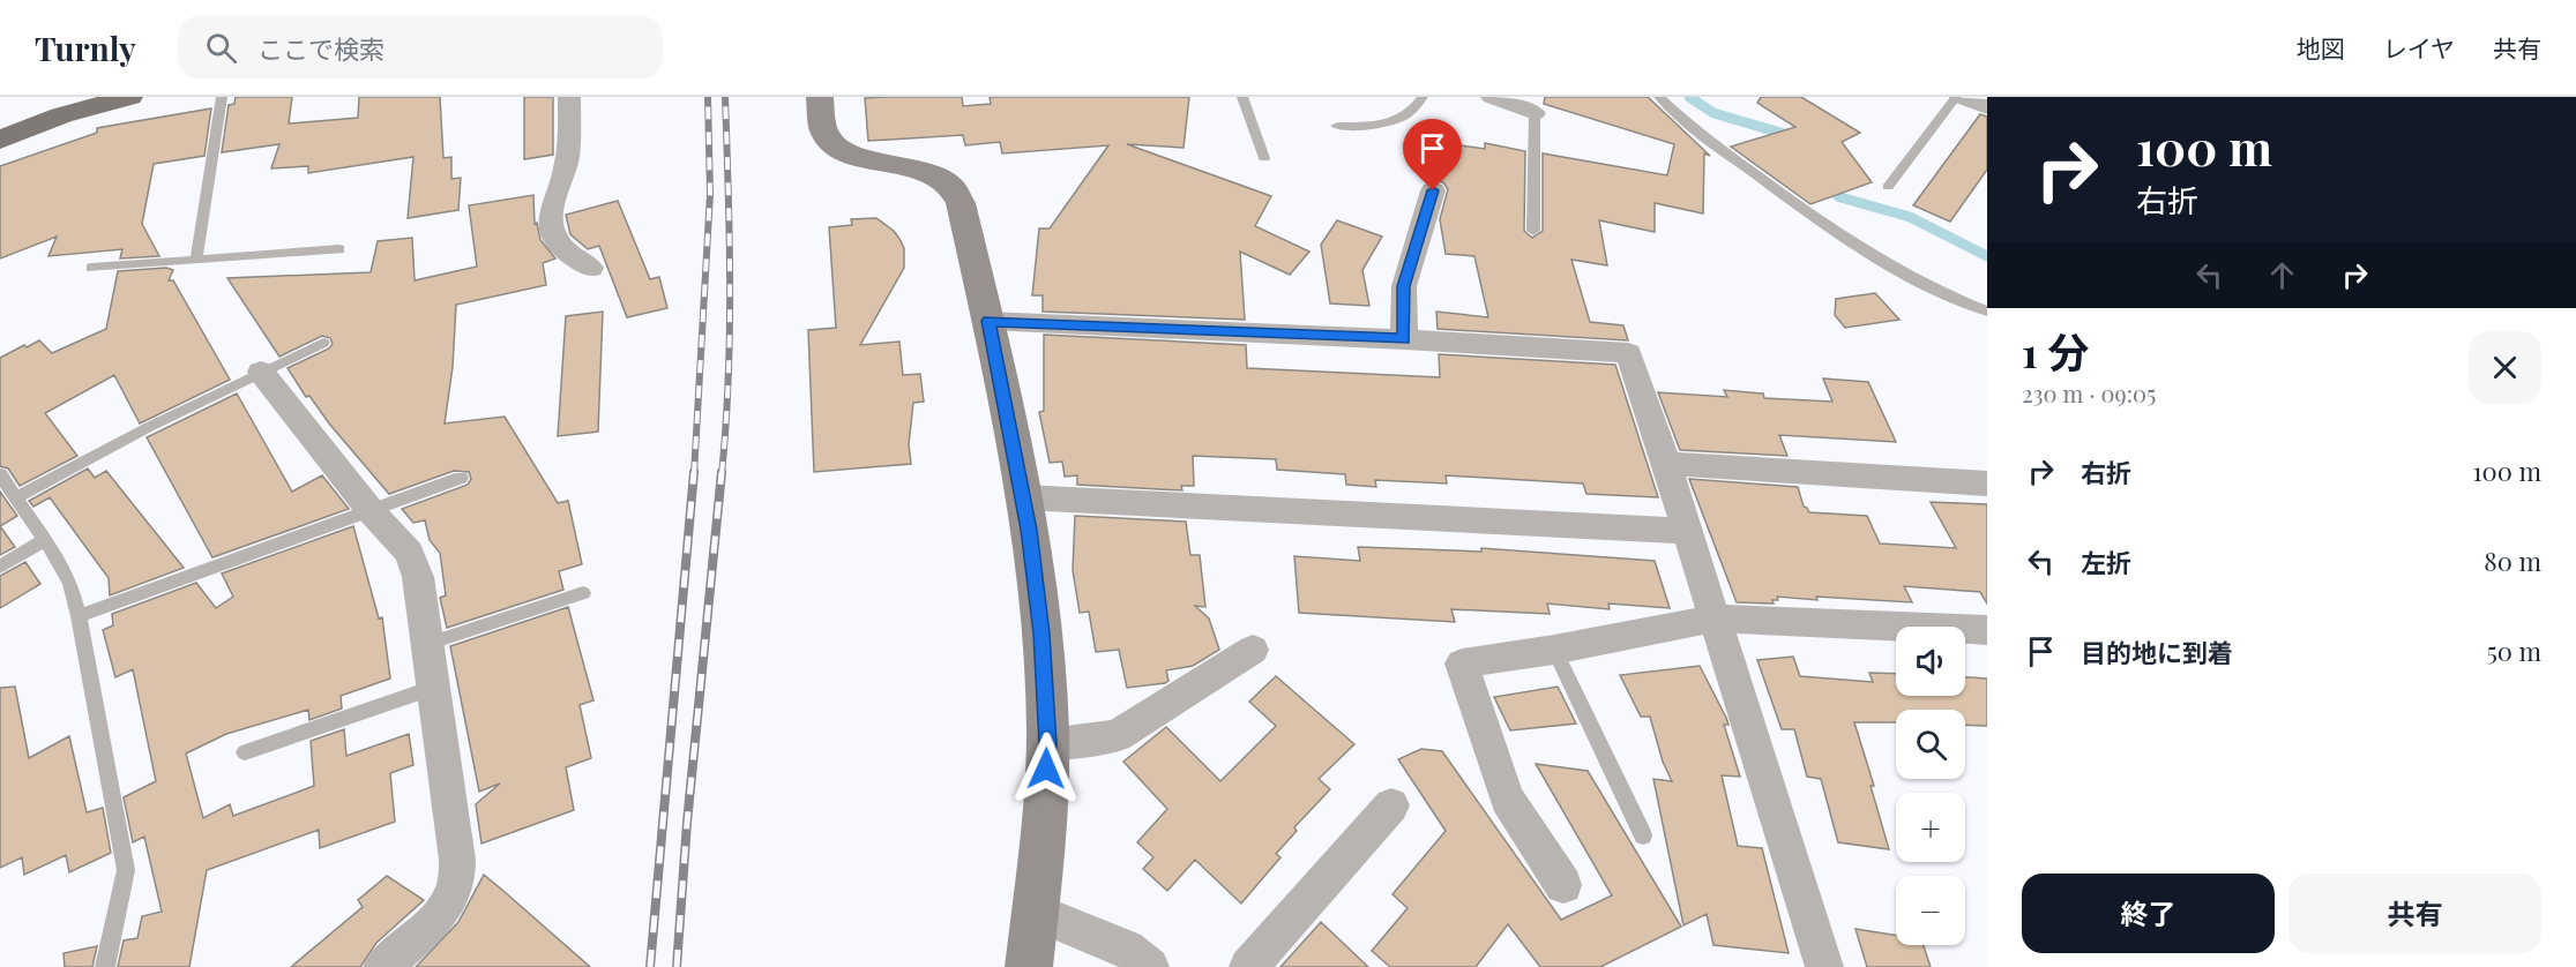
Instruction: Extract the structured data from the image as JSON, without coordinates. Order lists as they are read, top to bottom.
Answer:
{
  "page": {
    "header": "Turnly",
    "search": "ここで検索",
    "nav": ["地図", "レイヤ", "共有"],
    "turn": ["100 m", "右折"],
    "heading": ["1 分", "230 m · 09:05"],
    "list": [
      {
        "name": "右折",
        "value": "100 m"
      },
      {
        "name": "左折",
        "value": "80 m"
      },
      {
        "name": "目的地に到着",
        "value": "50 m"
      }
    ],
    "map_buttons": ["+", "−"],
    "buttons": ["終了", "共有"]
  }
}
